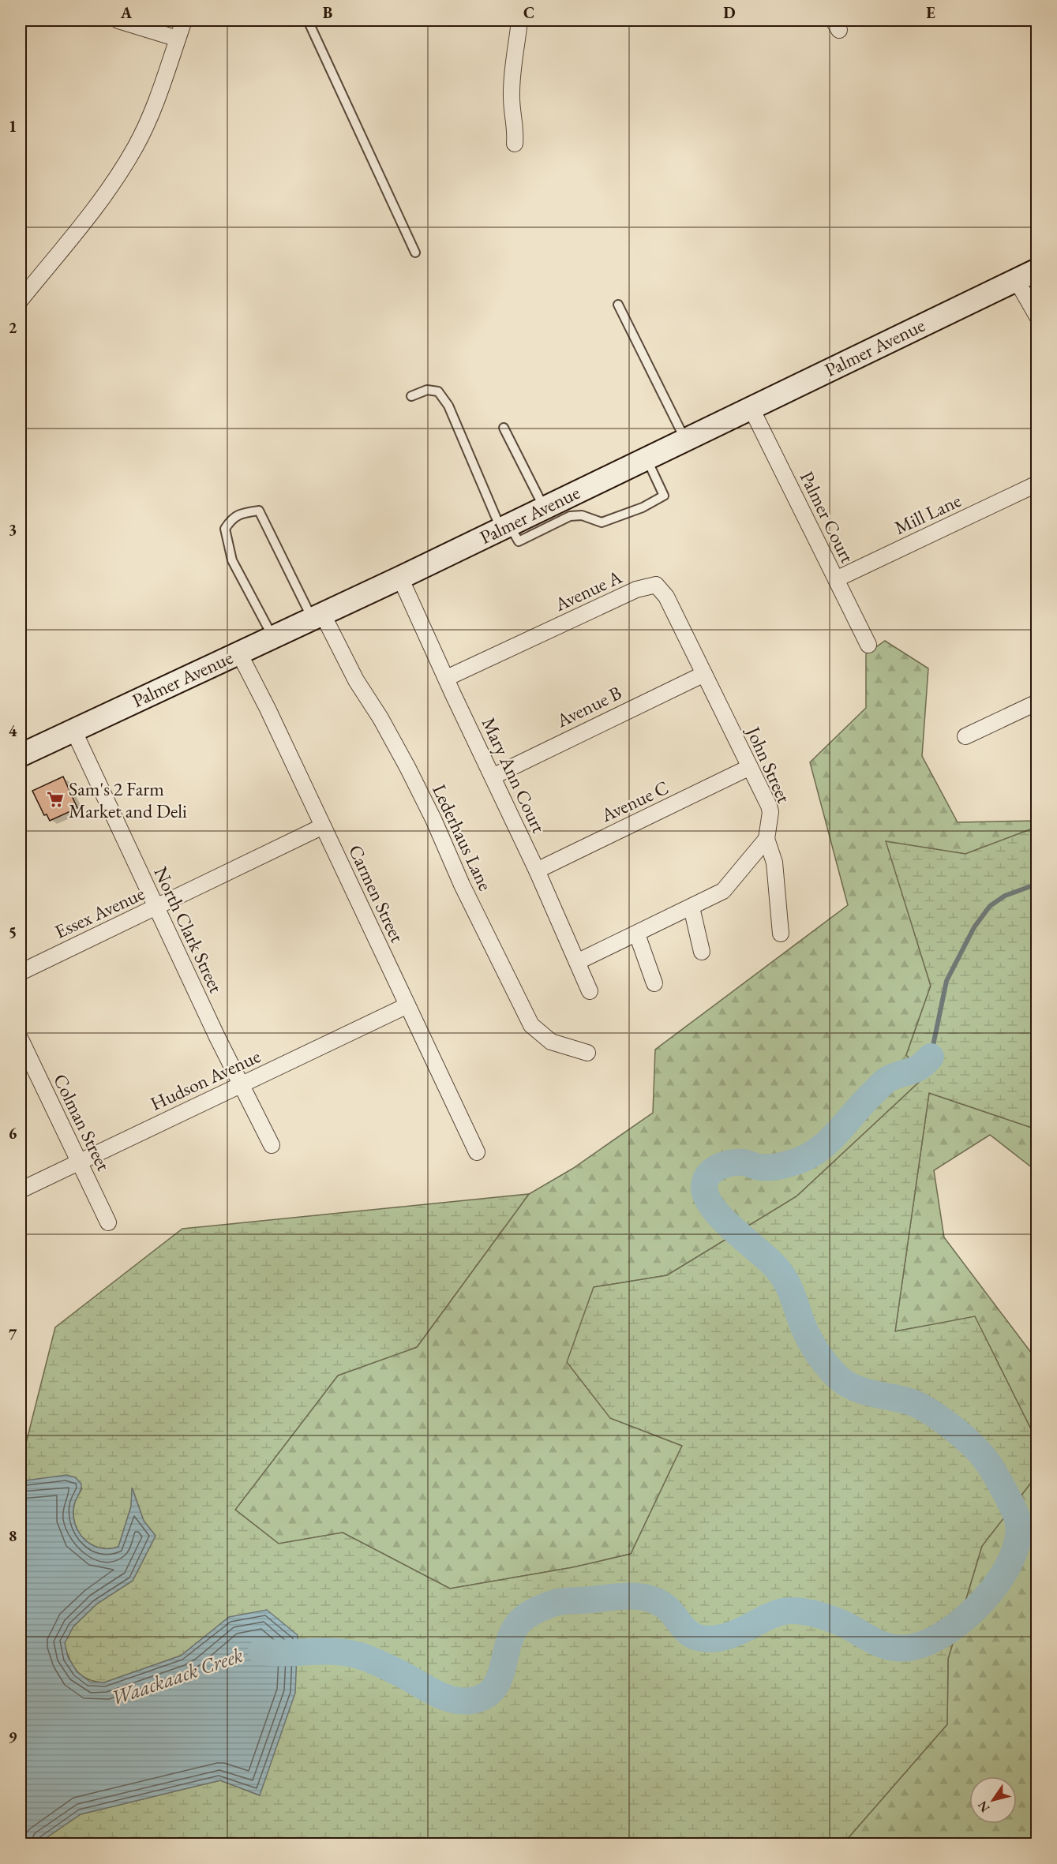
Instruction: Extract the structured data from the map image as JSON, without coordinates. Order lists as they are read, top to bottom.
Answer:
{
  "streets": {
    "street": [
      "Palmer Avenue",
      "Mill Lane",
      "Palmer Court",
      "Avenue A",
      "Avenue B",
      "John Street",
      "Mary Ann Court",
      "Avenue C",
      "Lederhaus Lane",
      "Carmen Street",
      "Essex Avenue",
      "North Clark Street",
      "Hudson Avenue",
      "Colman Street"
    ]
  },
  "crossings": [
    ["Palmer Avenue", "Palmer Court"],
    ["Palmer Avenue", "Mary Ann Court"],
    ["Palmer Avenue", "Lederhaus Lane"],
    ["Palmer Avenue", "Carmen Street"],
    ["Palmer Avenue", "North Clark Street"],
    ["Mill Lane", "Palmer Court"],
    ["Avenue A", "Avenue B"],
    ["Avenue A", "John Street"],
    ["Avenue A", "Mary Ann Court"],
    ["Avenue B", "John Street"],
    ["Avenue B", "Mary Ann Court"],
    ["John Street", "Avenue C"],
    ["Mary Ann Court", "Avenue C"],
    ["Carmen Street", "Essex Avenue"],
    ["Carmen Street", "Hudson Avenue"],
    ["Essex Avenue", "North Clark Street"],
    ["North Clark Street", "Hudson Avenue"],
    ["Hudson Avenue", "Colman Street"]
  ],
  "water": ["Waackaack Creek"],
  "places": {
    "supermarket": ["Sam's 2 Farm Market and Deli"]
  },
  "north": "bottom left",
  "grid": {
    "columns": [
      "A",
      "B",
      "C",
      "D",
      "E"
    ],
    "rows": [
      "1",
      "2",
      "3",
      "4",
      "5",
      "6",
      "7",
      "8",
      "9"
    ]
  }
}
